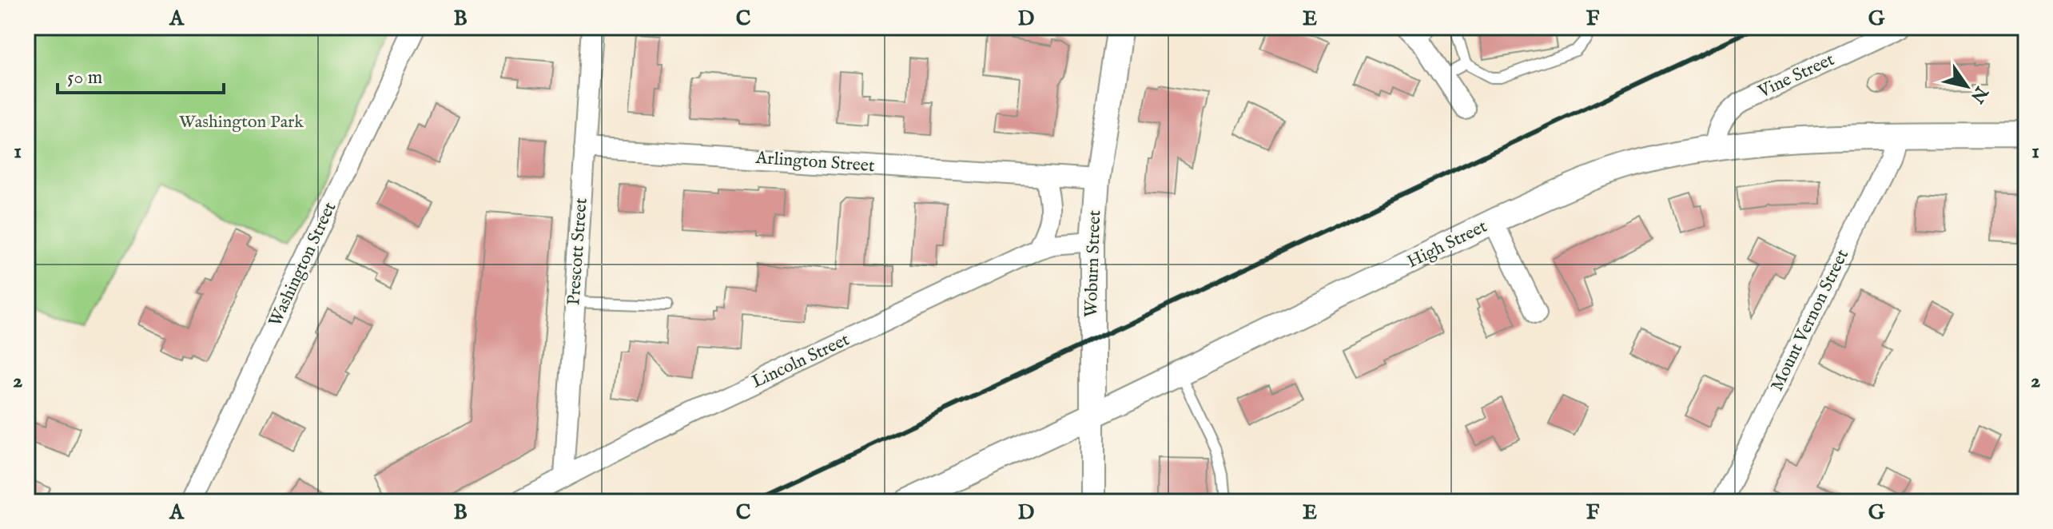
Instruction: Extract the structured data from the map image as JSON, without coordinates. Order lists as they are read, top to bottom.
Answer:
{
  "streets": {
    "street": [
      "Vine Street",
      "Arlington Street",
      "High Street",
      "Prescott Street",
      "Woburn Street",
      "Washington Street",
      "Mount Vernon Street",
      "Lincoln Street"
    ]
  },
  "crossings": [
    ["Vine Street", "High Street"],
    ["Arlington Street", "Prescott Street"],
    ["Arlington Street", "Woburn Street"],
    ["High Street", "Woburn Street"],
    ["High Street", "Mount Vernon Street"],
    ["Prescott Street", "Lincoln Street"],
    ["Woburn Street", "Lincoln Street"]
  ],
  "parks": ["Washington Park"],
  "scale_bar": "50 m",
  "north": "bottom right",
  "grid": {
    "columns": [
      "A",
      "B",
      "C",
      "D",
      "E",
      "F",
      "G"
    ],
    "rows": ["1", "2"]
  }
}
